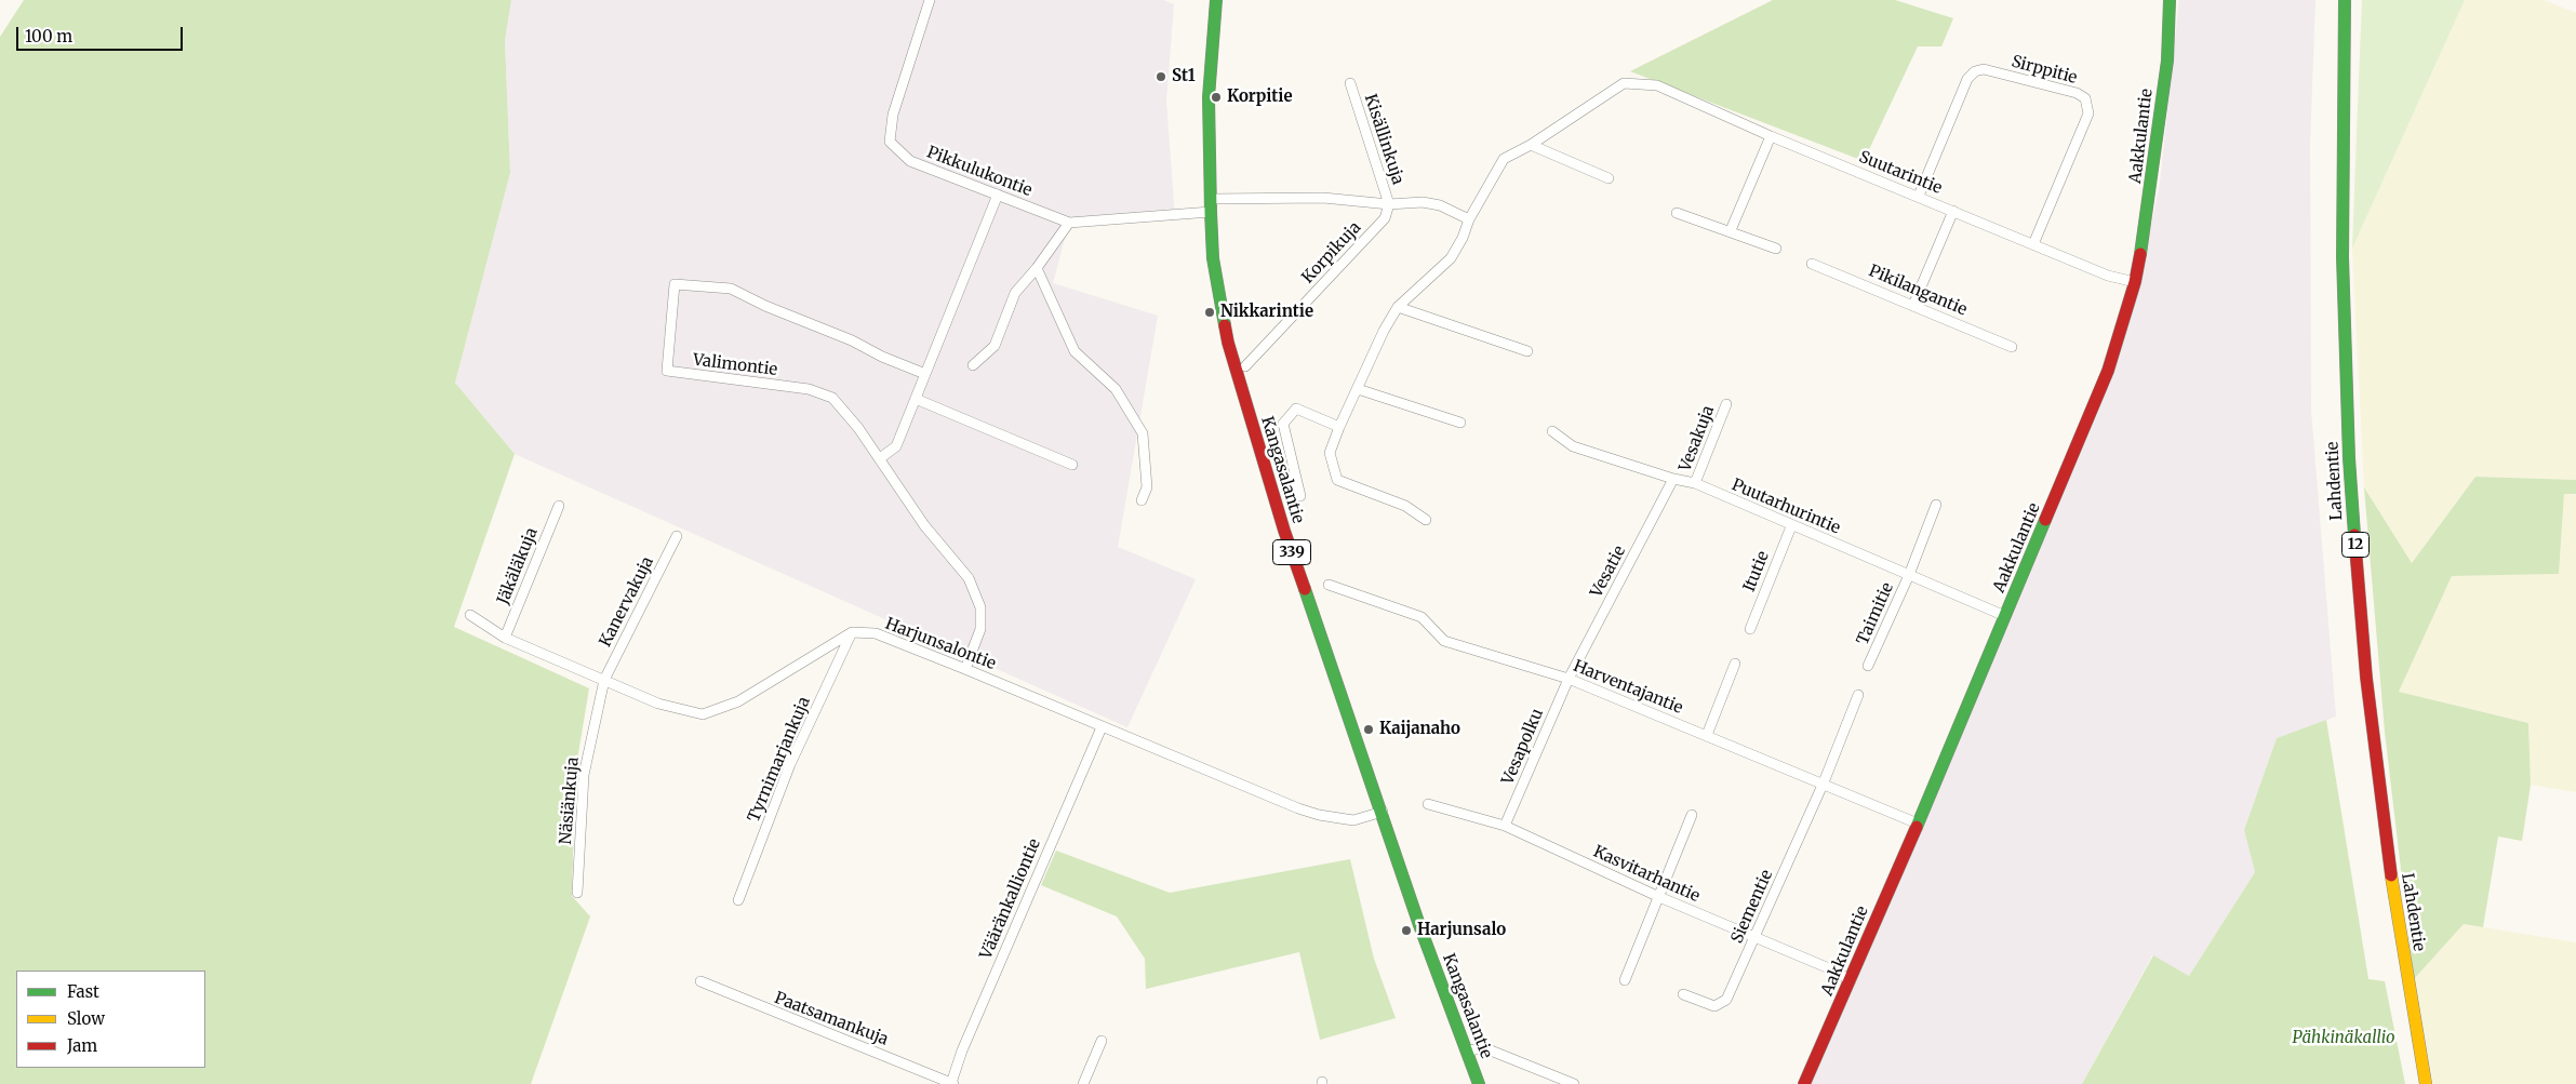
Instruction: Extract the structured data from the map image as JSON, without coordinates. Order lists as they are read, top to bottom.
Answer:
{
  "streets": {
    "main road": [
      "Aakkulantie",
      "Kangasalantie",
      "Lahdentie",
      "12",
      "339"
    ],
    "street": [
      "Sirppitie",
      "Kisällinkuja",
      "Pikkulukontie",
      "Suutarintie",
      "Korpikuja",
      "Pikilangantie",
      "Valimontie",
      "Vesakuja",
      "Puutarhurintie",
      "Jäkäläkuja",
      "Vesatie",
      "Itutie",
      "Kanervakuja",
      "Taimitie",
      "Harjunsalontie",
      "Harventajantie",
      "Vesapolku",
      "Tyrnimarjankuja",
      "Näsiänkuja",
      "Kasvitarhantie",
      "Vääränkalliontie",
      "Siementie",
      "Paatsamankuja"
    ]
  },
  "crossings": [
    ["Sirppitie", "Suutarintie"],
    ["Aakkulantie", "Suutarintie"],
    ["Aakkulantie", "Puutarhurintie"],
    ["Aakkulantie", "Harventajantie"],
    ["Aakkulantie", "Kasvitarhantie"],
    ["Kisällinkuja", "Korpikuja"],
    ["Pikkulukontie", "Kangasalantie"],
    ["Valimontie", "Harjunsalontie"],
    ["Vesakuja", "Puutarhurintie"],
    ["Kangasalantie", "Harjunsalontie"],
    ["Puutarhurintie", "Vesatie"],
    ["Puutarhurintie", "Itutie"],
    ["Puutarhurintie", "Taimitie"],
    ["Vesatie", "Harventajantie"],
    ["Vesatie", "Vesapolku"],
    ["Kanervakuja", "Näsiänkuja"],
    ["Harjunsalontie", "Tyrnimarjankuja"],
    ["Harjunsalontie", "Vääränkalliontie"],
    ["Harventajantie", "Vesapolku"],
    ["Harventajantie", "Siementie"],
    ["Vesapolku", "Kasvitarhantie"],
    ["Kasvitarhantie", "Siementie"],
    ["Vääränkalliontie", "Paatsamankuja"]
  ],
  "parks": ["Pähkinäkallio"],
  "places": [
    "St1",
    "Korpitie",
    "Nikkarintie",
    "Kaijanaho",
    "Harjunsalo"
  ],
  "legend": ["Fast", "Slow", "Jam"],
  "scale_bar": "100 m"
}
